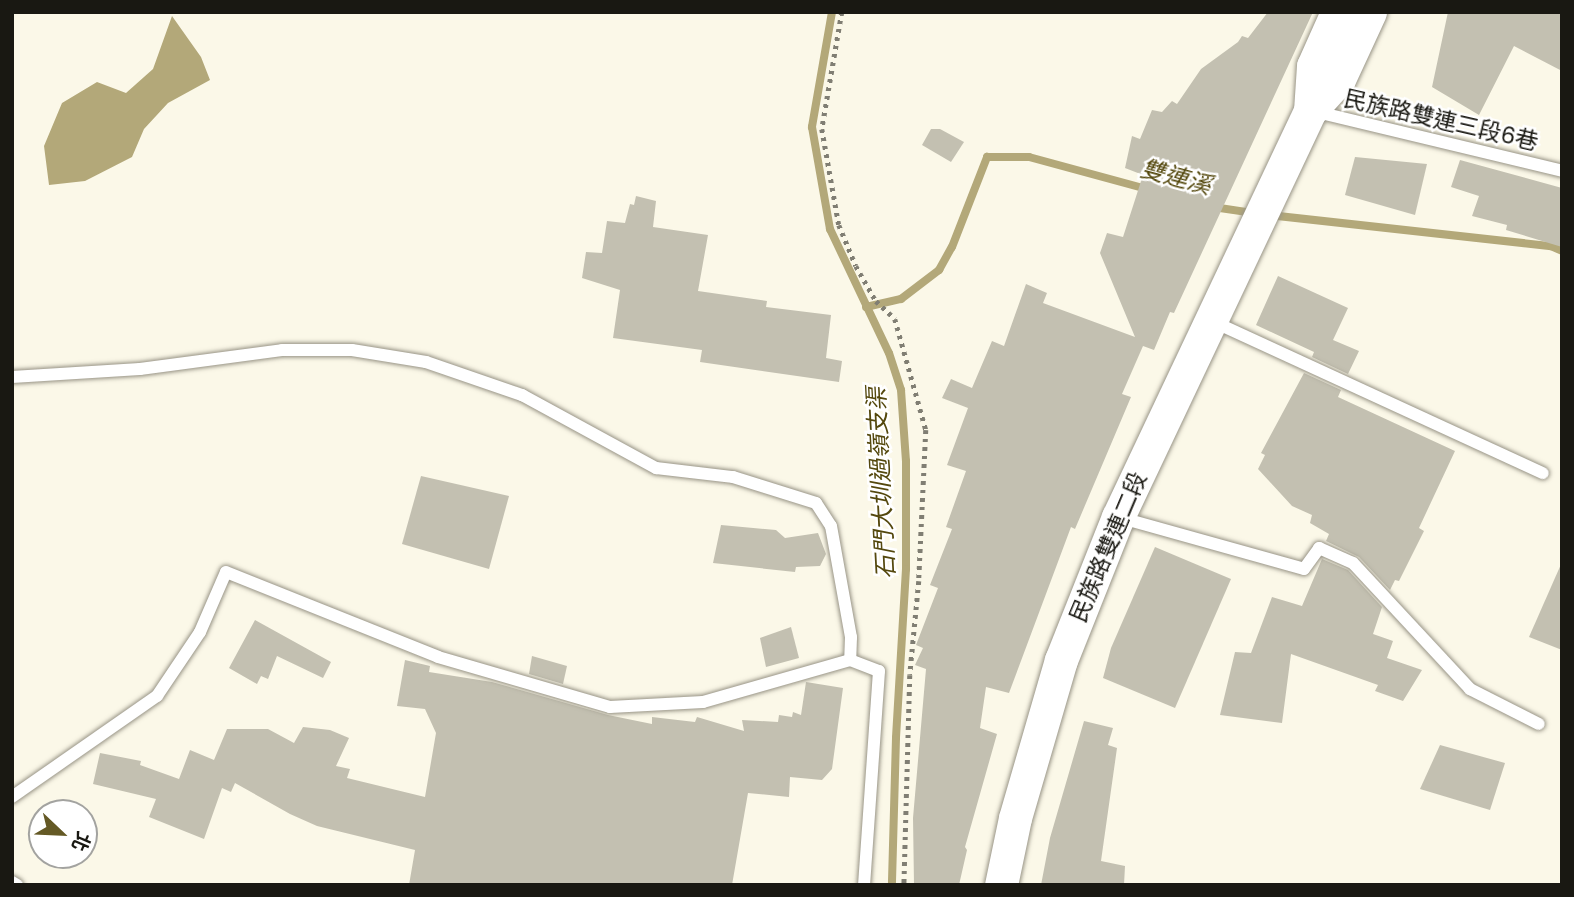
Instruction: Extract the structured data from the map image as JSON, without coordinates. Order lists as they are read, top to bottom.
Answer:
{
  "streets": {
    "main road": ["民族路雙連二段"],
    "lane": ["民族路雙連三段6巷"]
  },
  "crossings": [
    ["民族路雙連三段6巷", "民族路雙連二段"]
  ],
  "water": ["雙連溪", "石門大圳過嶺支渠"],
  "north": "bottom right"
}
